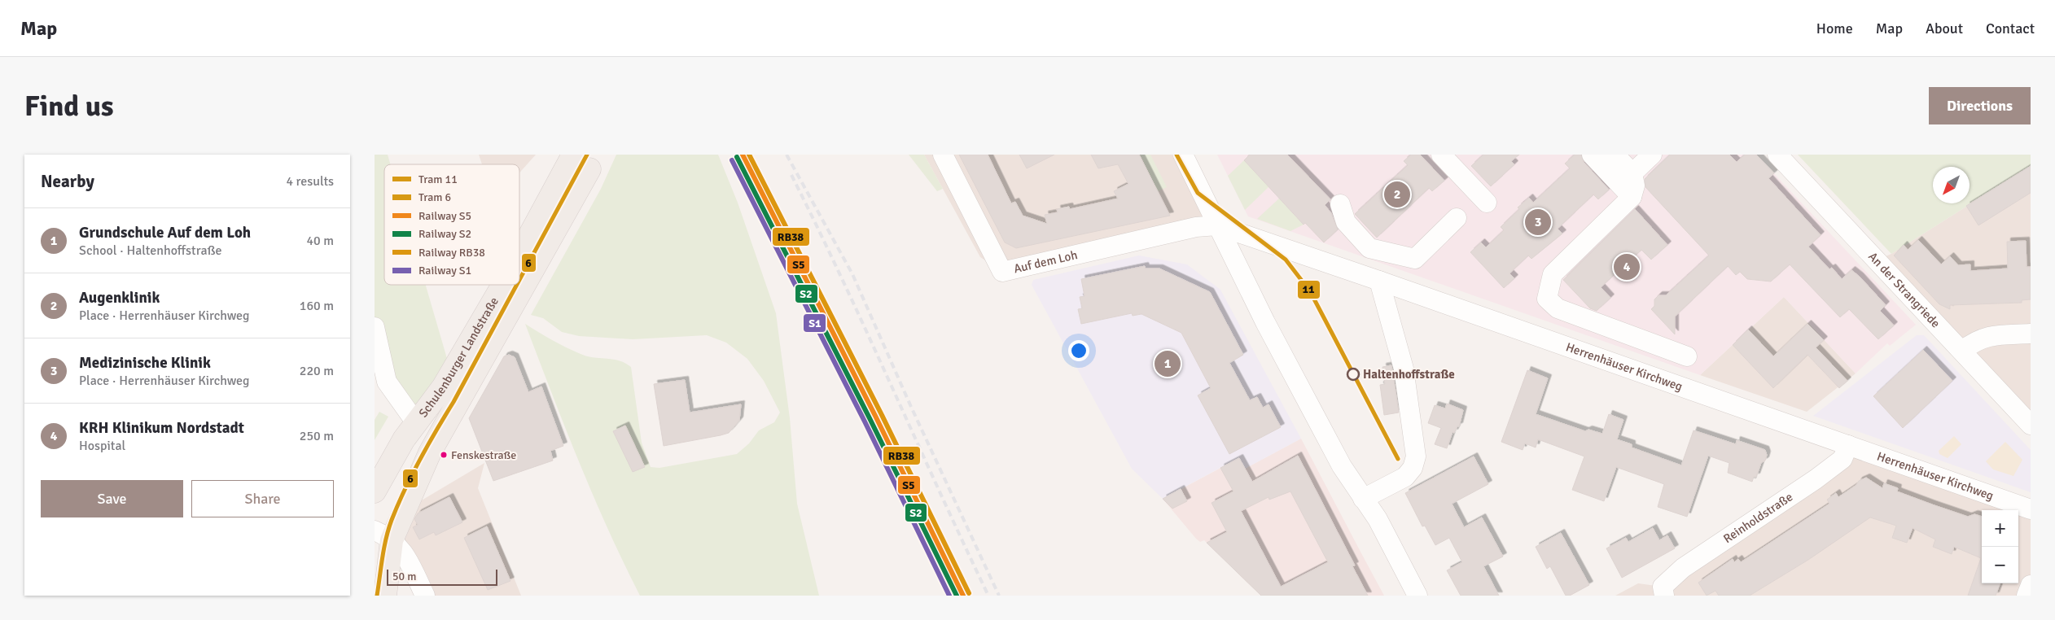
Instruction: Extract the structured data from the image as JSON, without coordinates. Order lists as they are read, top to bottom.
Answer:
{
  "streets": {
    "main road": ["Schulenburger Landstraße"],
    "street": [
      "Auf dem Loh",
      "An der Strangriede",
      "Herrenhäuser Kirchweg",
      "Reinholdstraße"
    ]
  },
  "crossings": [
    ["Auf dem Loh", "Herrenhäuser Kirchweg"],
    ["Herrenhäuser Kirchweg", "Reinholdstraße"]
  ],
  "places": ["Haltenhoffstraße", "Fenskestraße"],
  "lines": [
    "tram line 11",
    "tram line 6",
    "rail line S5",
    "rail line RB38",
    "rail line S2",
    "rail line S1"
  ],
  "legend": [
    "Tram 11",
    "Tram 6",
    "Railway S5",
    "Railway S2",
    "Railway RB38",
    "Railway S1"
  ],
  "scale_bar": "50 m",
  "north": "bottom left",
  "page": {
    "header": "Map",
    "nav": [
      "Home",
      "Map",
      "About",
      "Contact"
    ],
    "buttons": [
      "Directions",
      ["Save", "Share"]
    ],
    "title": "Find us",
    "heading": ["Nearby", "4 results"],
    "pins": [
      "2",
      "3",
      "4",
      "1"
    ],
    "list": [
      {
        "mark": "1",
        "name": "Grundschule Auf dem Loh",
        "note": "School · Haltenhoffstraße",
        "value": "40 m"
      },
      {
        "mark": "2",
        "name": "Augenklinik",
        "note": "Place · Herrenhäuser Kirchweg",
        "value": "160 m"
      },
      {
        "mark": "3",
        "name": "Medizinische Klinik",
        "note": "Place · Herrenhäuser Kirchweg",
        "value": "220 m"
      },
      {
        "mark": "4",
        "name": "KRH Klinikum Nordstadt",
        "note": "Hospital",
        "value": "250 m"
      }
    ],
    "map_buttons": ["+", "−"],
    "scale": "50 m"
  }
}
